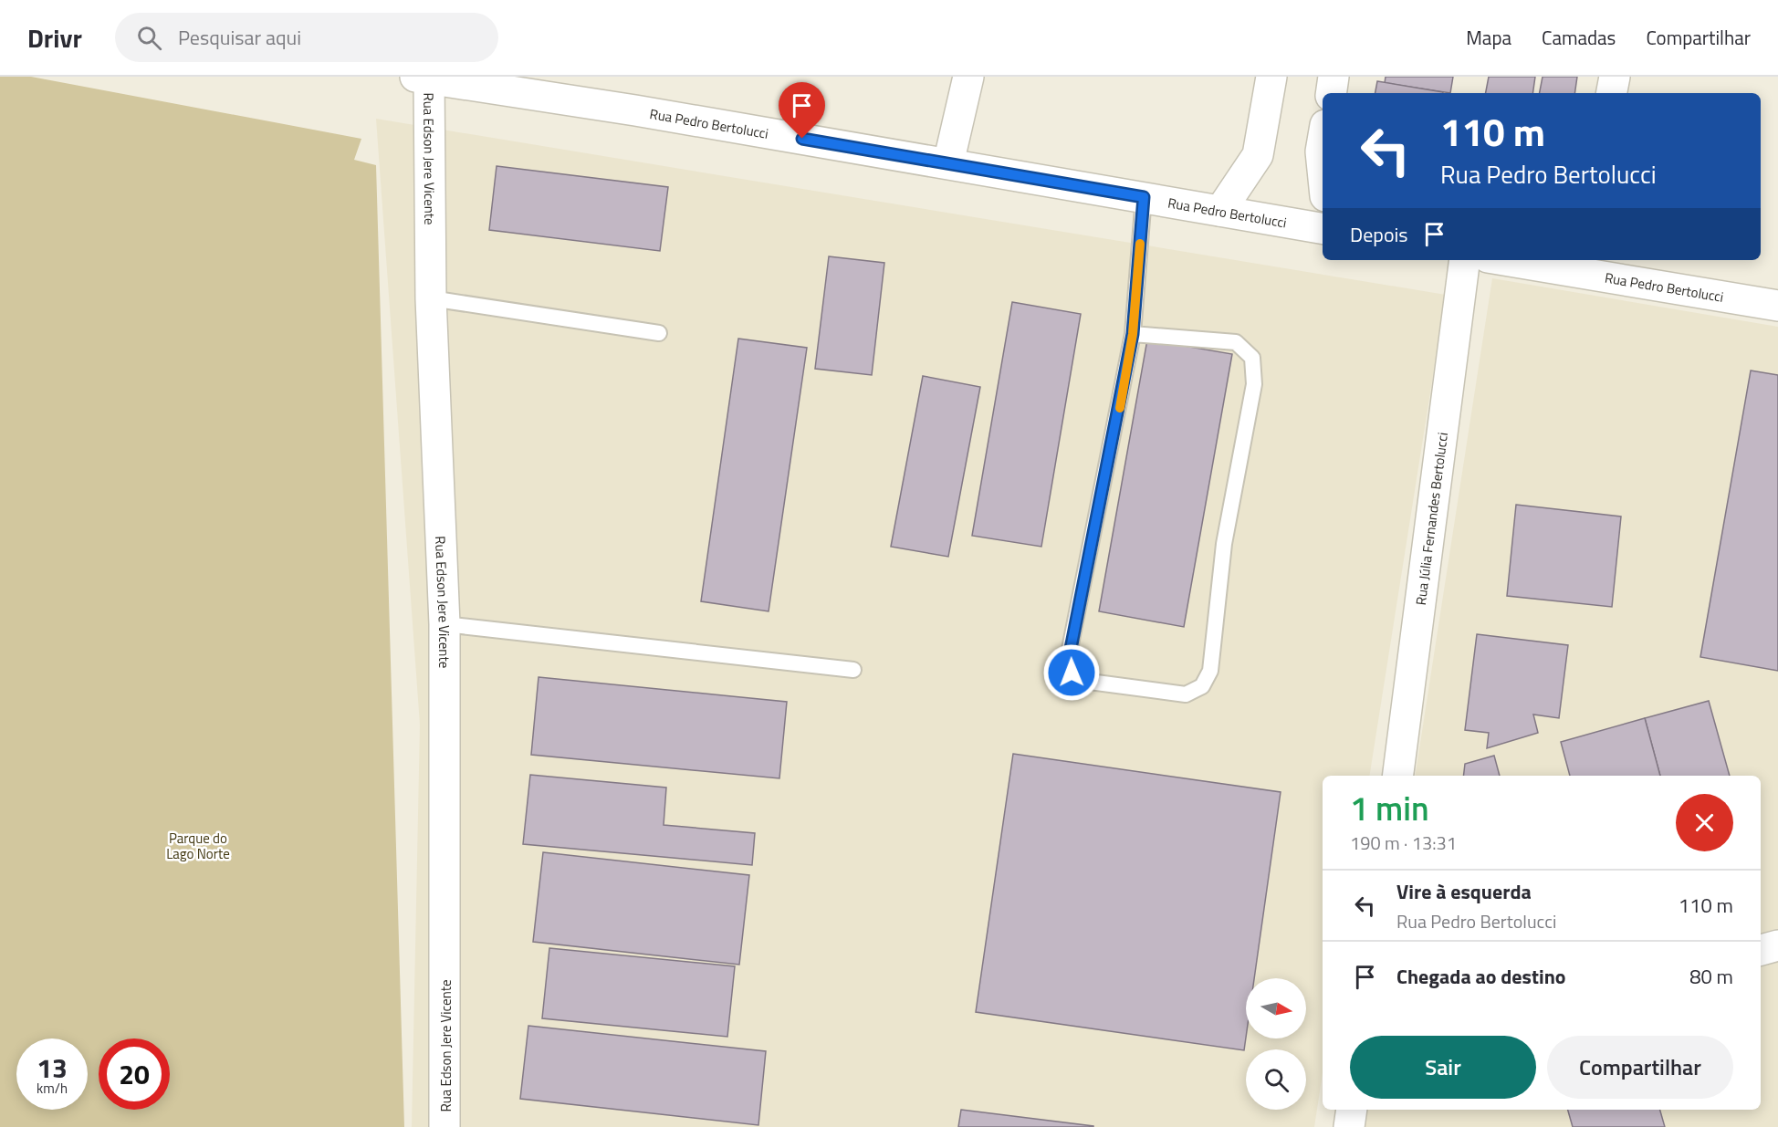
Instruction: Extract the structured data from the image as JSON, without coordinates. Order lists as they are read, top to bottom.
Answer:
{
  "streets": {
    "street": ["Rua Pedro Bertolucci", "Rua Edson Jere Vicente", "Rua Júlia Fernandes Bertolucci"]
  },
  "crossings": [
    ["Rua Pedro Bertolucci", "Rua Edson Jere Vicente"]
  ],
  "parks": ["Parque do Lago Norte"],
  "north": "right",
  "page": {
    "header": "Drivr",
    "search": "Pesquisar aqui",
    "nav": ["Mapa", "Camadas", "Compartilhar"],
    "turn": ["110 m", "Rua Pedro Bertolucci"],
    "then": "Depois",
    "heading": ["1 min", "190 m · 13:31"],
    "list": [
      {
        "name": "Vire à esquerda",
        "note": "Rua Pedro Bertolucci",
        "value": "110 m"
      },
      {
        "name": "Chegada ao destino",
        "value": "80 m"
      }
    ],
    "buttons": ["Sair", "Compartilhar"],
    "speed": "13 km/h",
    "limit": "20"
  }
}
